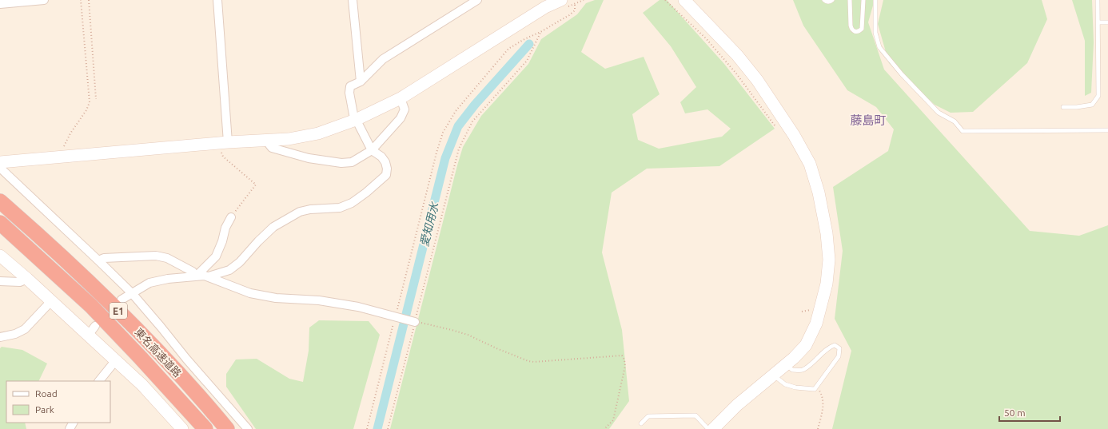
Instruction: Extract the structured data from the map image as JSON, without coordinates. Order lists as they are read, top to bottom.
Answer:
{
  "streets": {
    "highway": ["E1", "東名高速道路"]
  },
  "districts": ["藤島町"],
  "water": ["愛知用水"],
  "legend": ["Road", "Park"],
  "scale_bar": "50 m"
}
